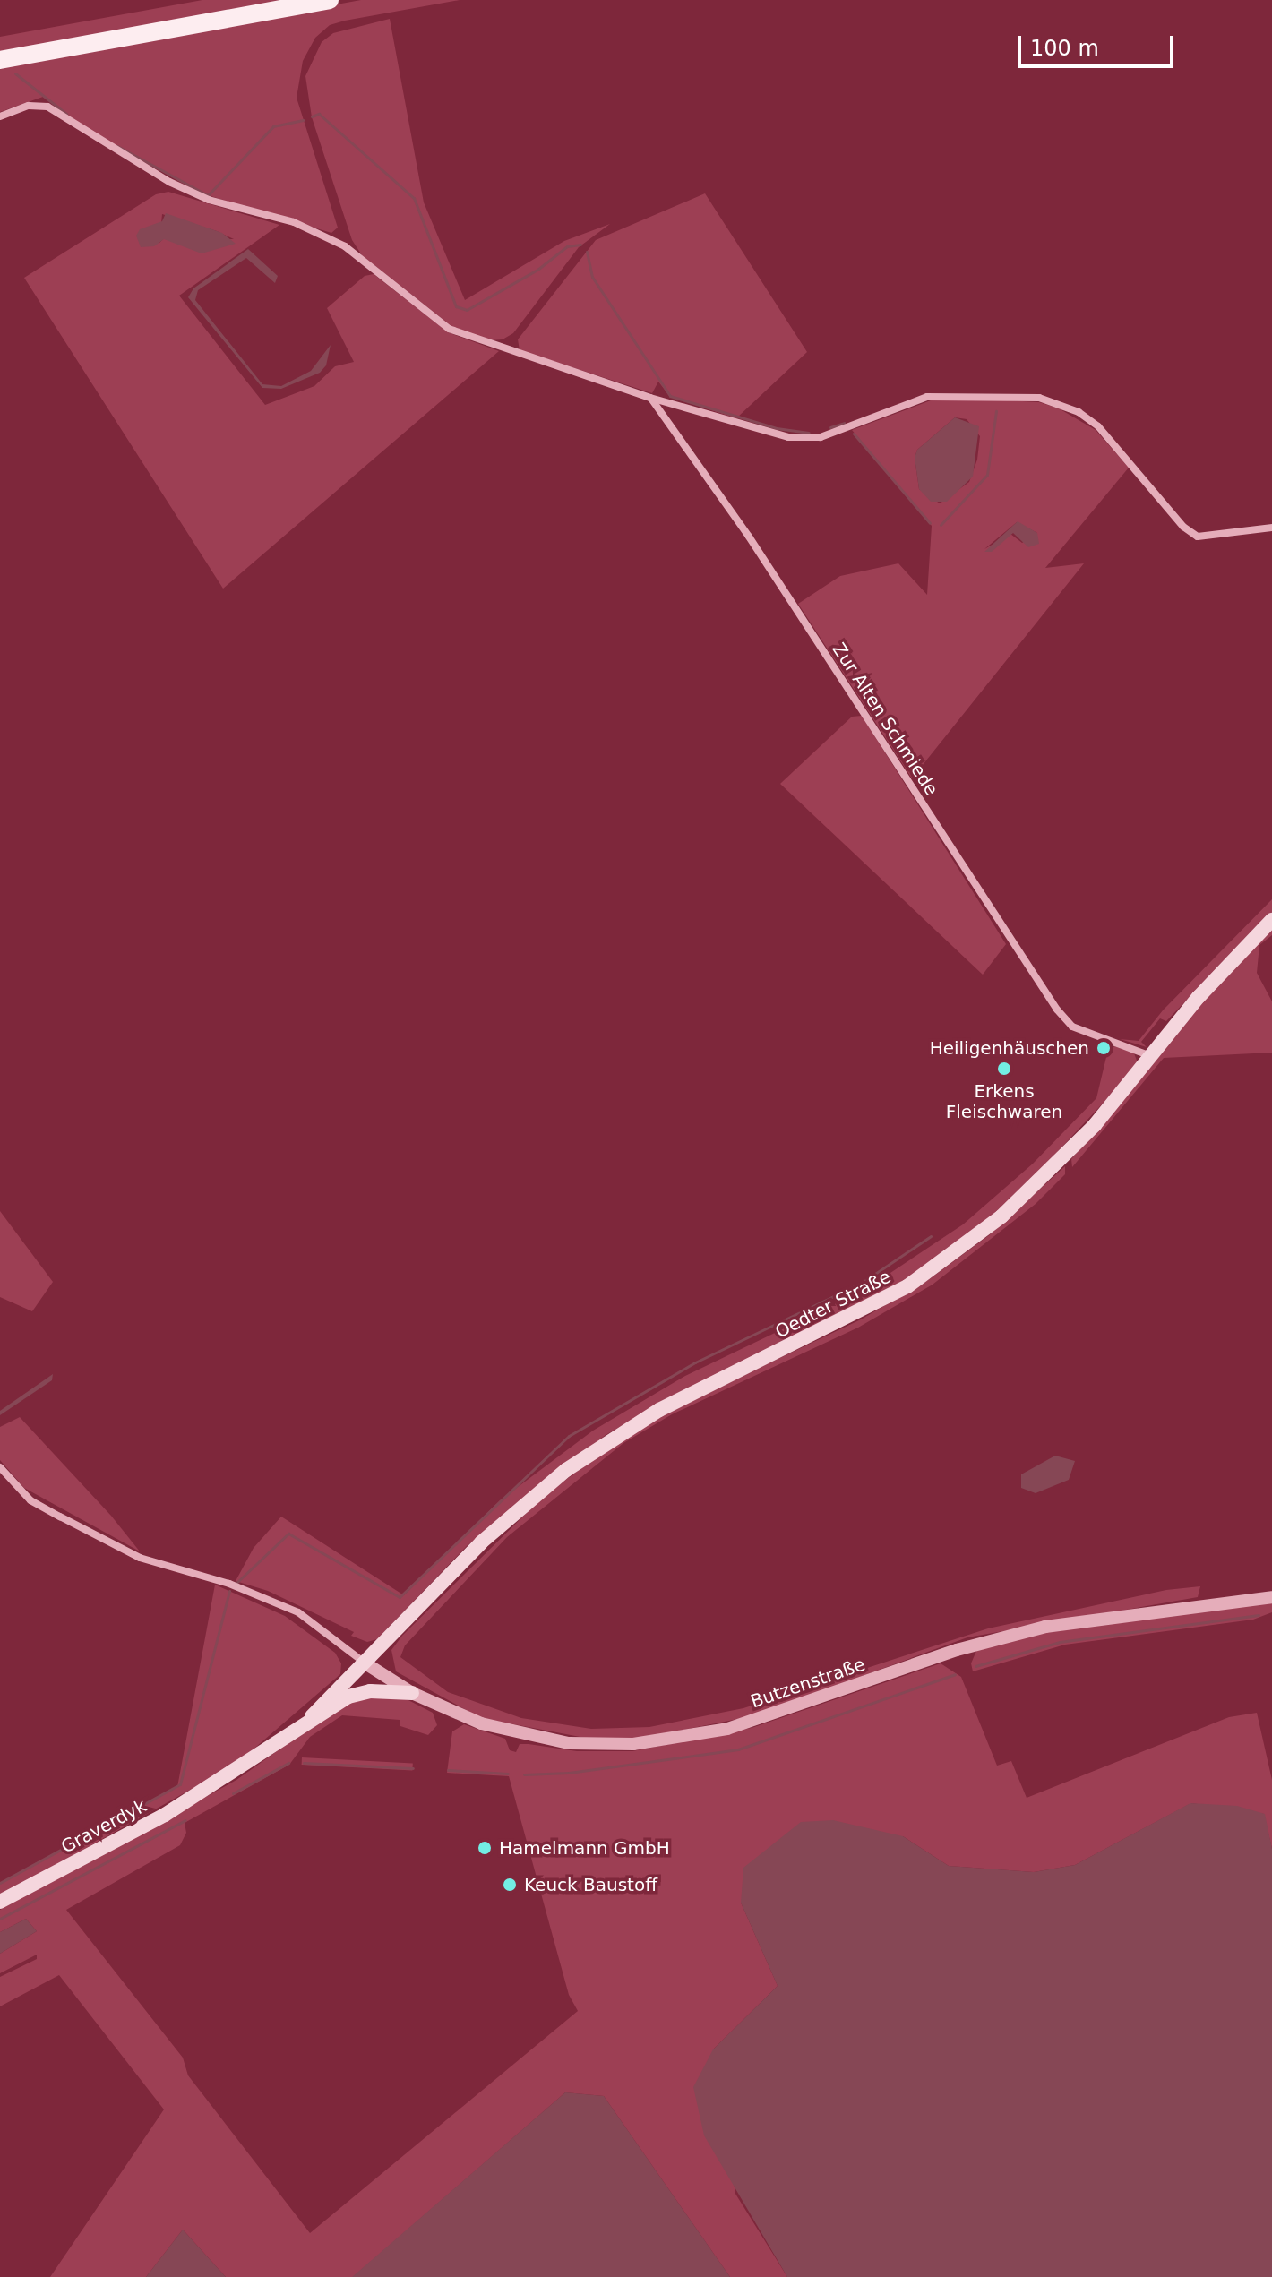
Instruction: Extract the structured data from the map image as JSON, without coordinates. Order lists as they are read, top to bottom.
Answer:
{
  "streets": {
    "main road": ["Oedter Straße", "Graverdyk"],
    "street": ["Zur Alten Schmiede", "Butzenstraße"]
  },
  "crossings": [
    ["Zur Alten Schmiede", "Oedter Straße"],
    ["Oedter Straße", "Butzenstraße"]
  ],
  "places": [
    "Heiligenhäuschen",
    "Erkens Fleischwaren",
    "Hamelmann GmbH",
    "Keuck Baustoff"
  ],
  "scale_bar": "100 m"
}
